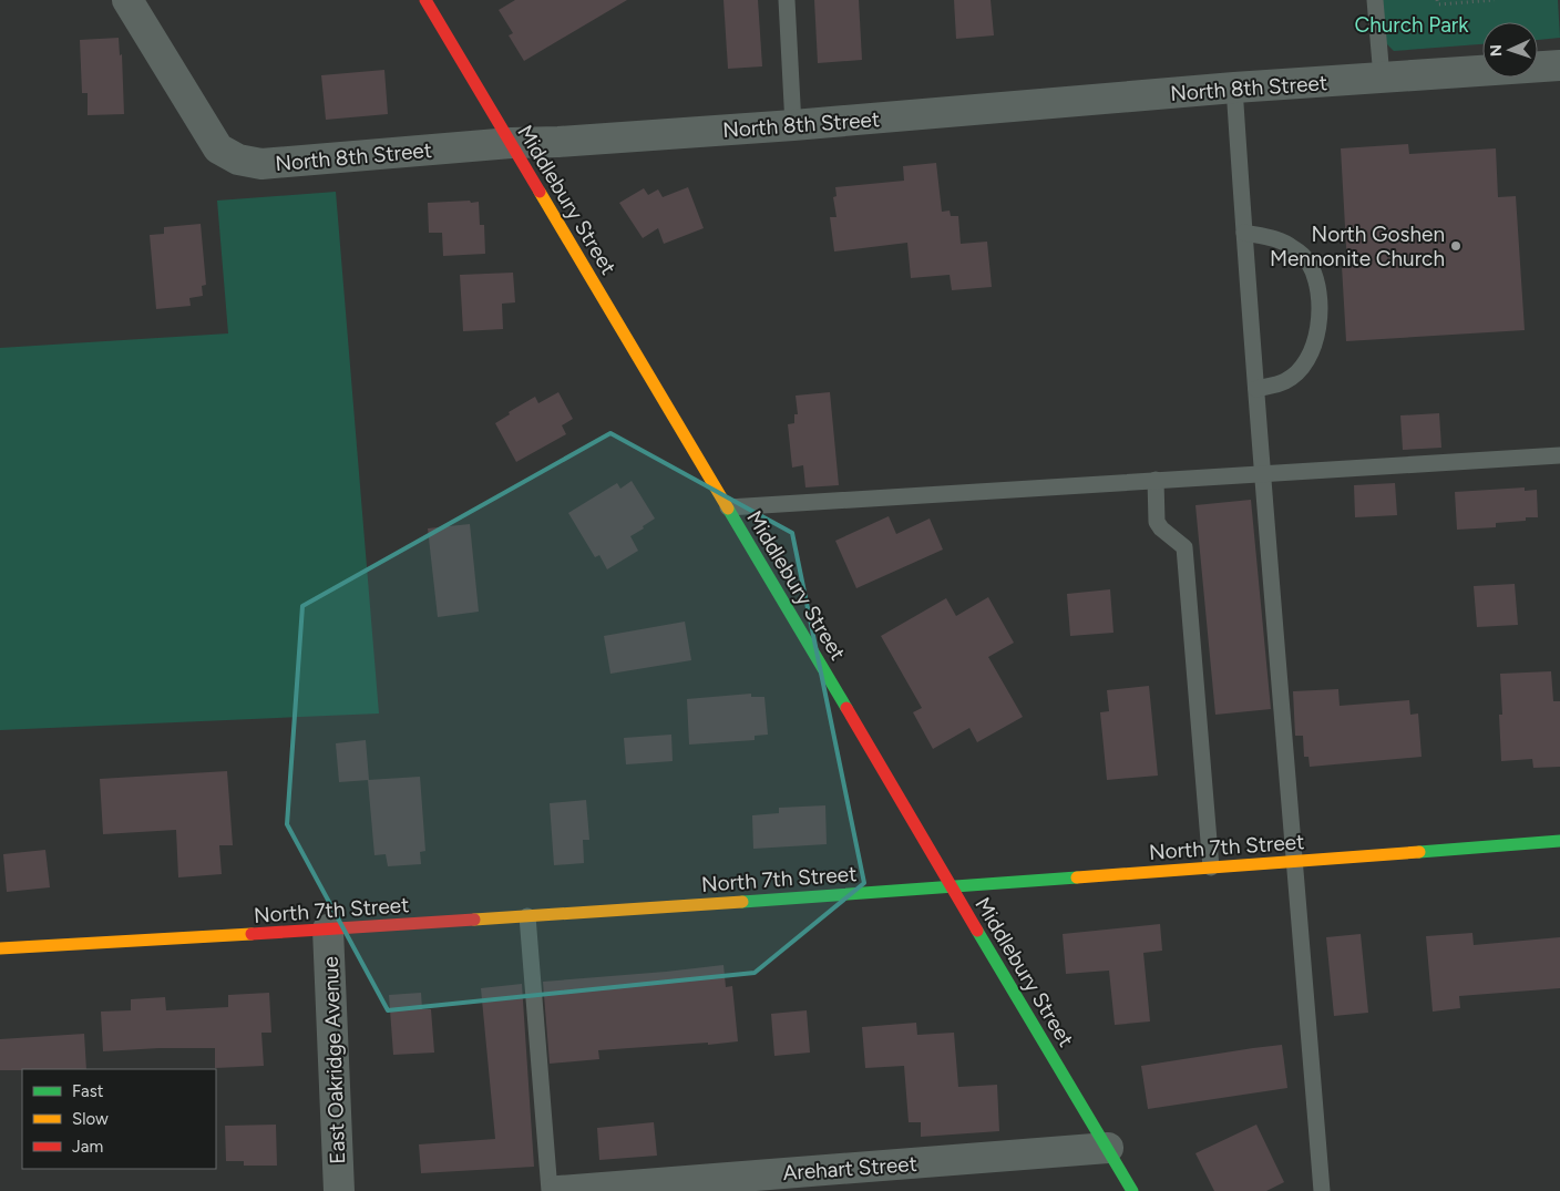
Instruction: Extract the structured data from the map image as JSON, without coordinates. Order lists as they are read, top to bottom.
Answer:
{
  "streets": {
    "street": [
      "North 8th Street",
      "Middlebury Street",
      "North 7th Street",
      "East Oakridge Avenue",
      "Arehart Street"
    ]
  },
  "crossings": [
    ["North 8th Street", "Middlebury Street"],
    ["Middlebury Street", "North 7th Street"],
    ["Middlebury Street", "Arehart Street"],
    ["North 7th Street", "East Oakridge Avenue"]
  ],
  "parks": ["Church Park"],
  "places": ["North Goshen Mennonite Church"],
  "legend": ["Fast", "Slow", "Jam"],
  "north": "left"
}
